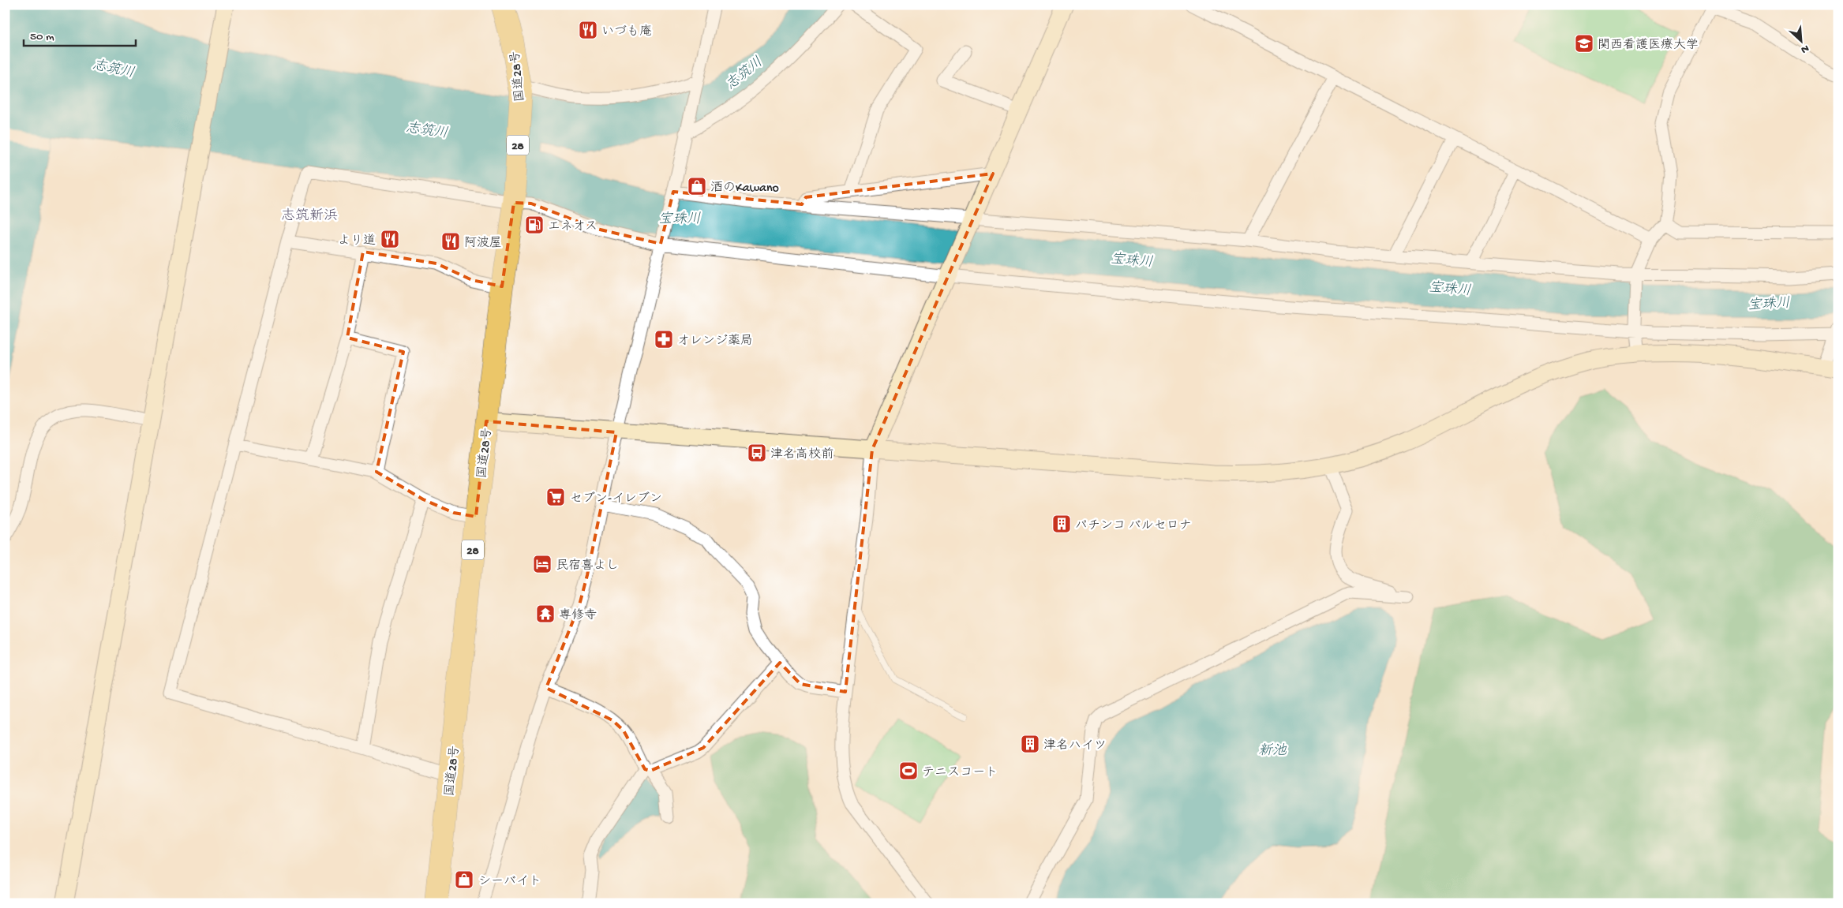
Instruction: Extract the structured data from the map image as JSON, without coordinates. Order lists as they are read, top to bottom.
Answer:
{
  "streets": {
    "highway": ["国道28号", "28"]
  },
  "districts": ["志筑新浜"],
  "water": ["志筑川", "宝珠川", "新池"],
  "places": {
    "restaurant": ["いづも庵", "より道", "阿波屋"],
    "school or university": ["関西看護医療大学"],
    "shop": ["酒のKawano", "シーバイト"],
    "fuel station": ["エネオス"],
    "pharmacy": ["オレンジ薬局"],
    "bus stop": ["津名高校前"],
    "supermarket": ["セブン-イレブン"],
    "building": ["パチンコ バルセロナ", "津名ハイツ"],
    "hotel": ["民宿喜よし"],
    "temple": ["専修寺"],
    "sports": ["テニスコート"]
  },
  "scale_bar": "50 m",
  "north": "bottom right"
}
